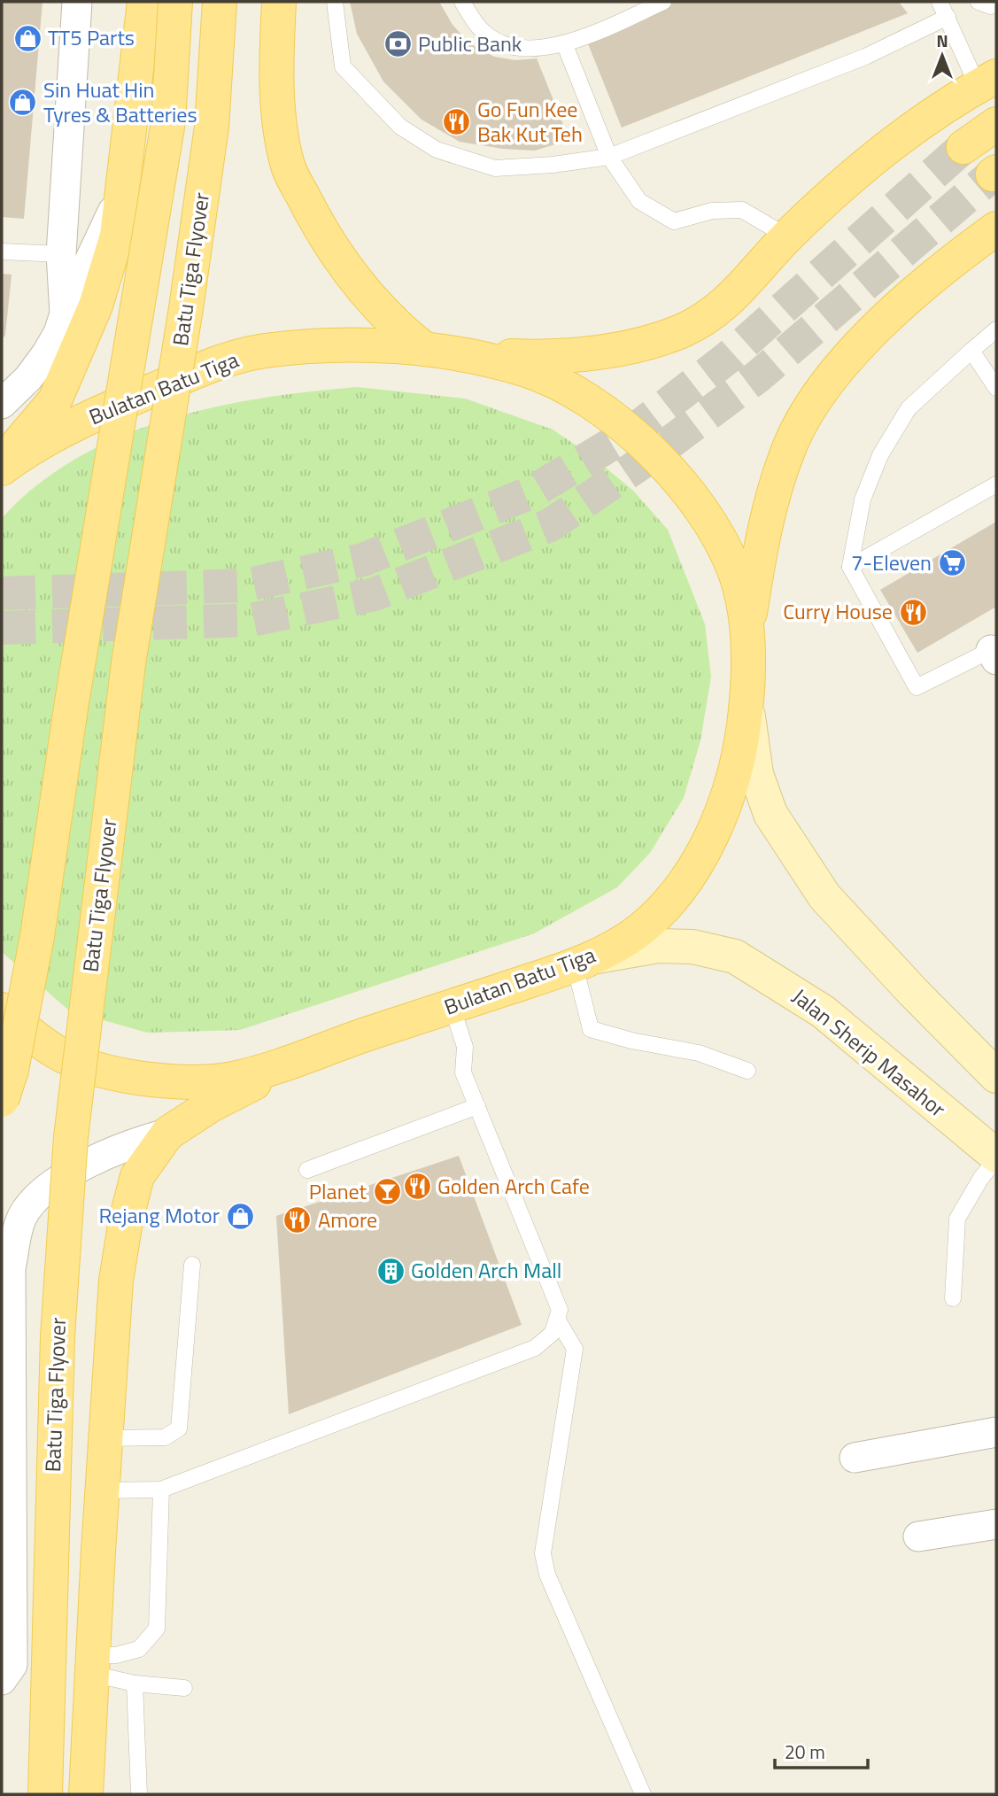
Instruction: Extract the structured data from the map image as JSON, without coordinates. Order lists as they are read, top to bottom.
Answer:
{
  "streets": {
    "main road": ["Batu Tiga Flyover", "Bulatan Batu Tiga", "Jalan Sherip Masahor"]
  },
  "crossings": [
    ["Bulatan Batu Tiga", "Jalan Sherip Masahor"]
  ],
  "places": {
    "shop": ["TT5 Parts", "Sin Huat Hin Tyres & Batteries", "Rejang Motor"],
    "bank": ["Public Bank"],
    "restaurant": [
      "Go Fun Kee Bak Kut Teh",
      "Curry House",
      "Golden Arch Cafe",
      "Amore"
    ],
    "supermarket": ["7-Eleven"],
    "bar": ["Planet"],
    "building": ["Golden Arch Mall"]
  },
  "scale_bar": "20 m",
  "north": "top"
}
